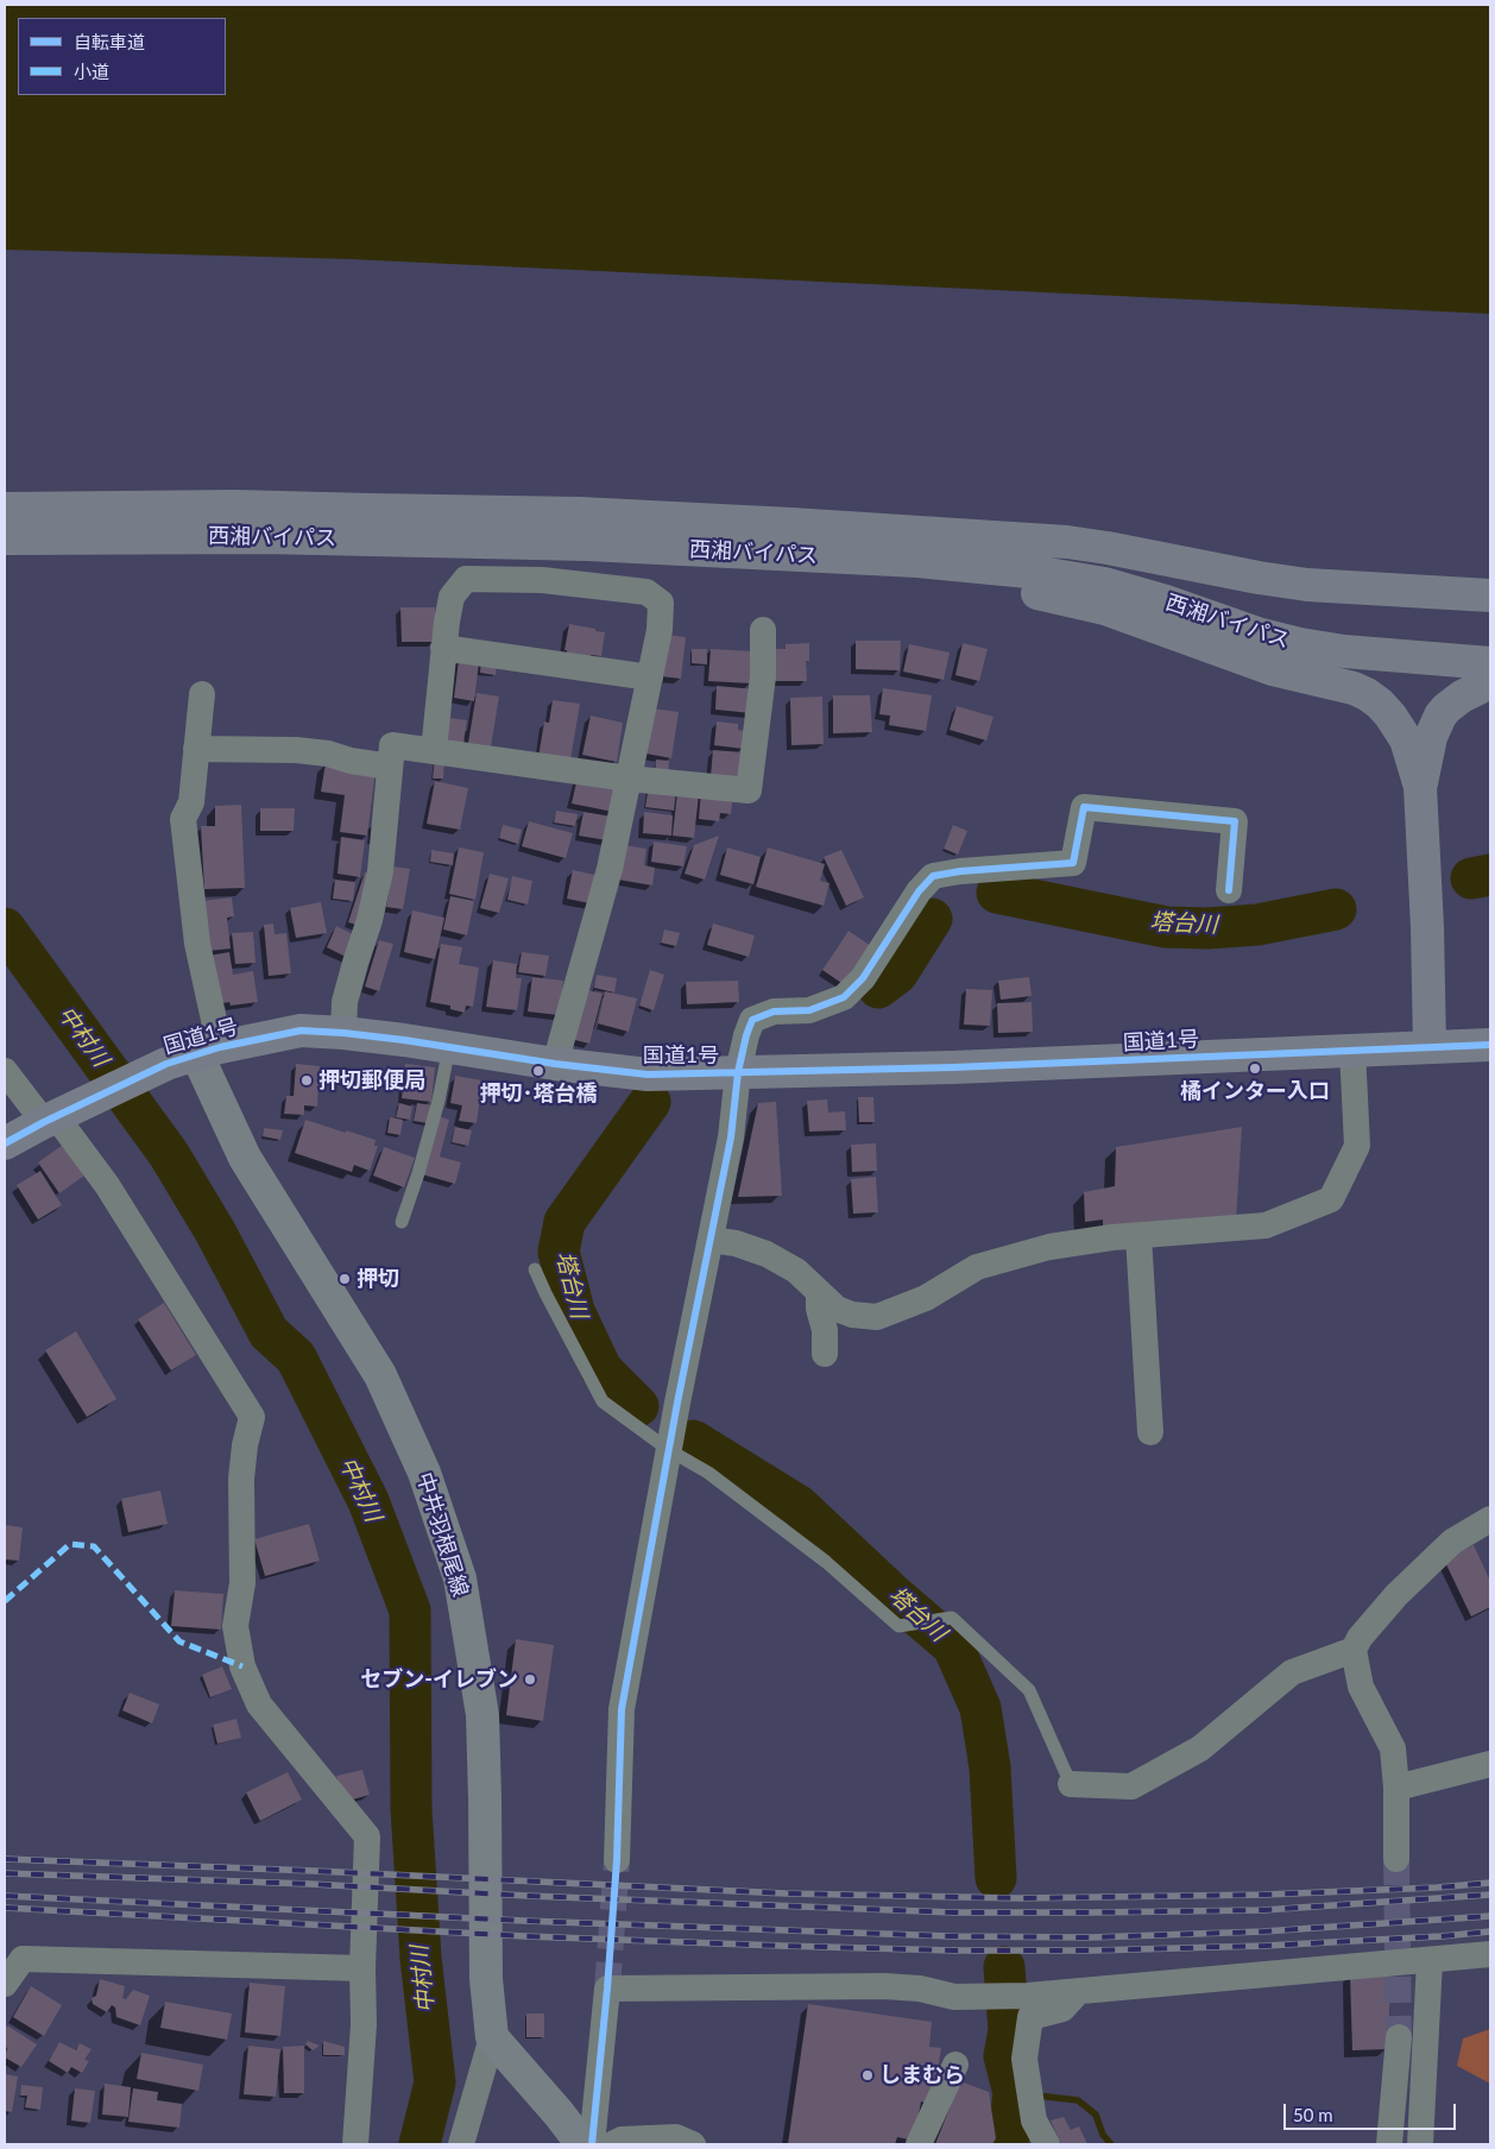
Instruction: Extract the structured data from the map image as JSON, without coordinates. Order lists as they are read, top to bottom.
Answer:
{
  "streets": {
    "highway": ["西湘バイパス", "国道1号"],
    "main road": ["中井羽根尾線"]
  },
  "crossings": [
    ["国道1号", "中井羽根尾線"]
  ],
  "water": ["塔台川", "中村川"],
  "places": [
    "橘インター入口",
    "押切･塔台橋",
    "押切郵便局",
    "押切",
    "セブン-イレブン",
    "しまむら"
  ],
  "legend": ["自転車道", "小道"],
  "scale_bar": "50 m"
}
